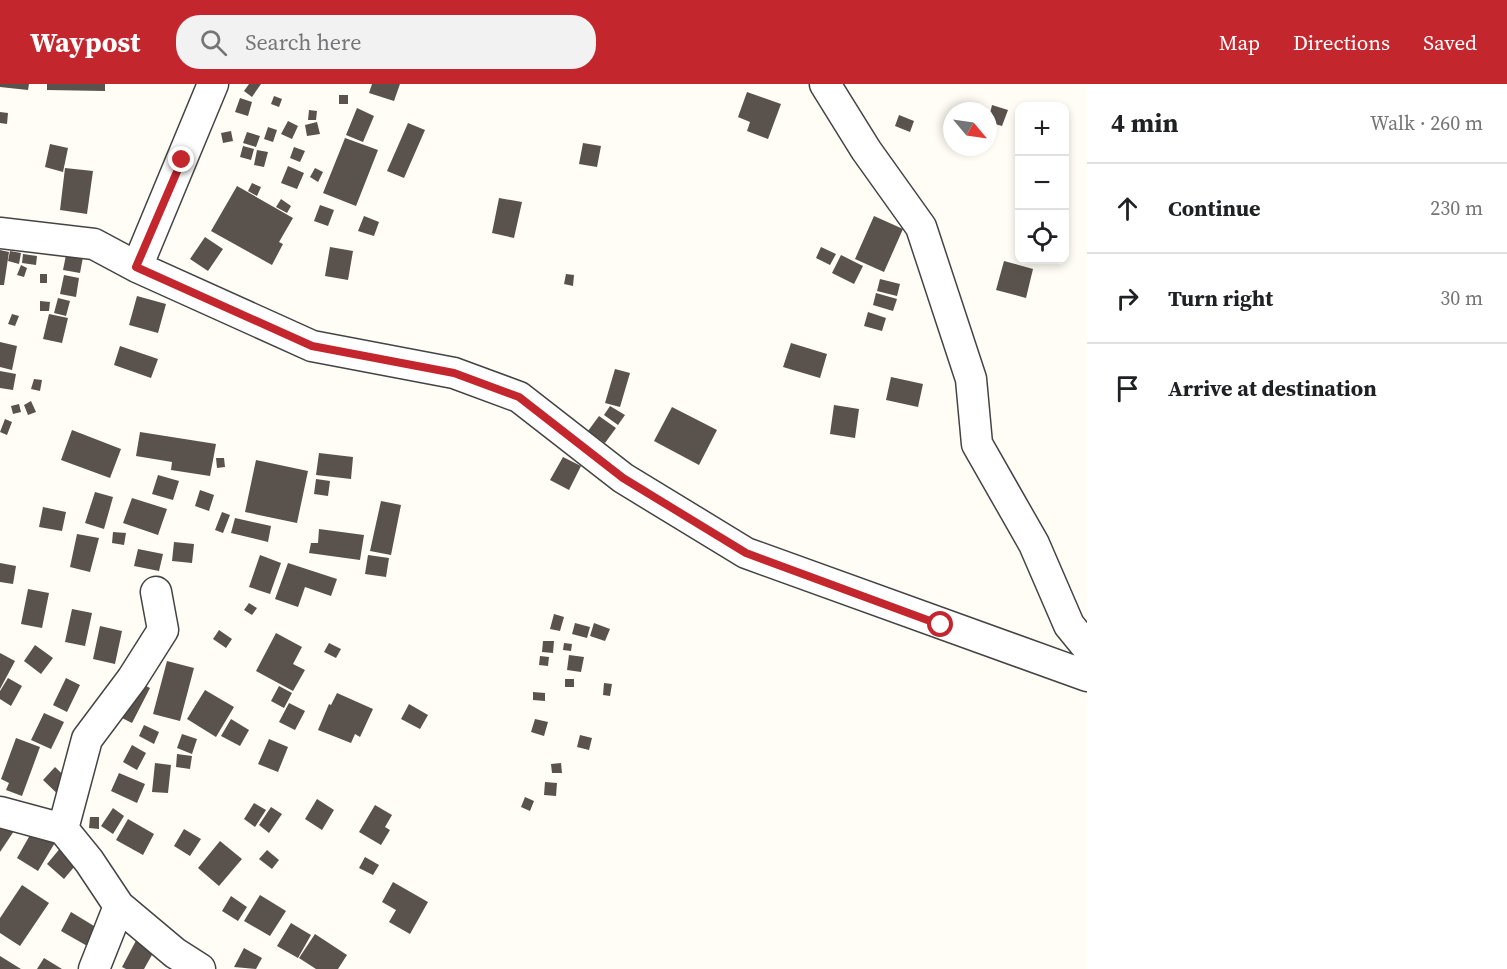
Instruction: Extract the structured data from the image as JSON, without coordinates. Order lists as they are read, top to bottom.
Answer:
{
  "north": "bottom right",
  "page": {
    "header": "Waypost",
    "search": "Search here",
    "nav": ["Map", "Directions", "Saved"],
    "heading": ["4 min", "Walk · 260 m"],
    "map_buttons": ["+", "−"],
    "list": [
      ["Continue", "230 m"],
      ["Turn right", "30 m"],
      "Arrive at destination"
    ]
  }
}
